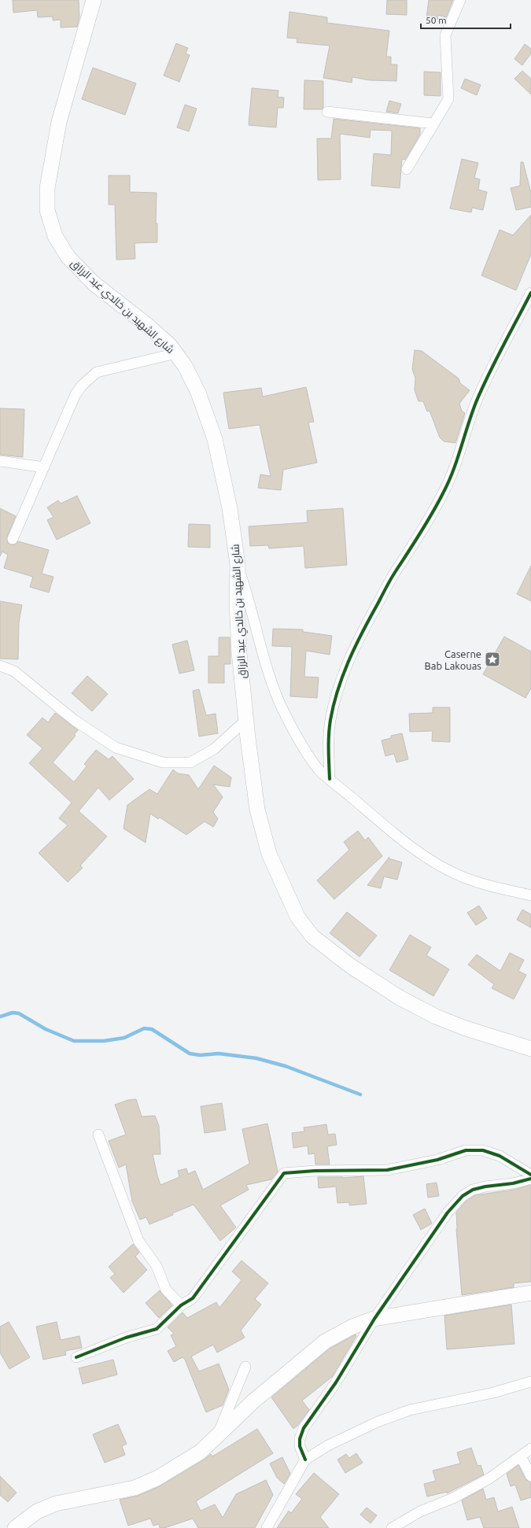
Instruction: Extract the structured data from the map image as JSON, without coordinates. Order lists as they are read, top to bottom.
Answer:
{
  "streets": {
    "main road": ["شارع الشهيد بن خالدي عبد الرزاق"]
  },
  "places": {
    "place": ["Caserne Bab Lakouas"]
  },
  "scale_bar": "50 m"
}
